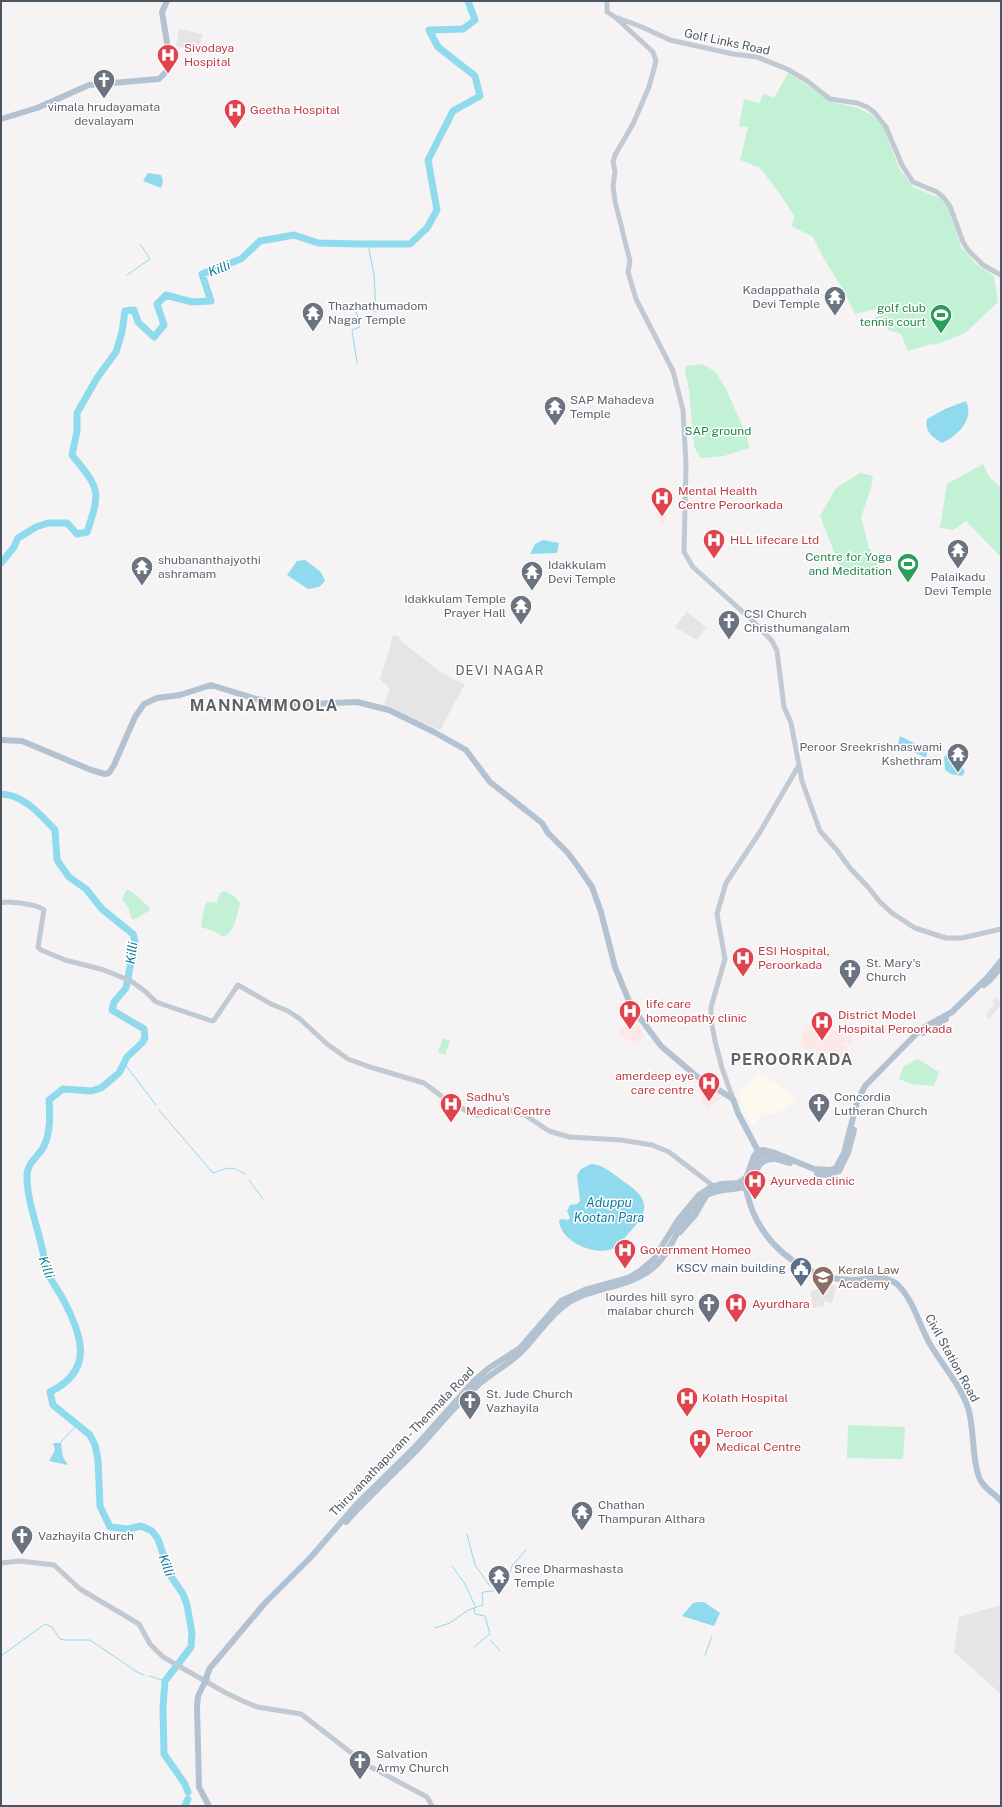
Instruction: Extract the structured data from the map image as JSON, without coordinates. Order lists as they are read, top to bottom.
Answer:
{
  "streets": {
    "main road": ["Civil Station Road", "Thiruvanathapuram - Thenmala Road"],
    "street": ["Golf Links Road"]
  },
  "crossings": [
    ["Civil Station Road", "Thiruvanathapuram - Thenmala Road"]
  ],
  "districts": ["DEVI NAGAR", "MANNAMMOOLA", "PEROORKADA"],
  "water": ["Killi", "Aduppu Kootan Para"],
  "parks": ["SAP ground"],
  "places": {
    "hospital": [
      "Sivodaya Hospital",
      "Geetha Hospital",
      "Mental Health Centre Peroorkada",
      "HLL lifecare Ltd",
      "ESI Hospital, Peroorkada",
      "life care homeopathy clinic",
      "District Model Hospital Peroorkada",
      "amerdeep eye care centre",
      "Sadhu's Medical Centre",
      "Ayurveda clinic",
      "Government Homeo",
      "Ayurdhara",
      "Kolath Hospital",
      "Peroor Medical Centre"
    ],
    "church": [
      "vimala hrudayamata devalayam",
      "CSI Church Christhumangalam",
      "St. Mary's Church",
      "Concordia Lutheran Church",
      "lourdes hill syro malabar church",
      "St. Jude Church Vazhayila",
      "Vazhayila Church",
      "Salvation Army Church"
    ],
    "temple": [
      "Kadappathala Devi Temple",
      "Thazhathumadom Nagar Temple",
      "SAP Mahadeva Temple",
      "Palaikadu Devi Temple",
      "shubananthajyothi ashramam",
      "Idakkulam Devi Temple",
      "Idakkulam Temple Prayer Hall",
      "Peroor Sreekrishnaswami Kshethram",
      "Chathan Thampuran Althara",
      "Sree Dharmashasta Temple"
    ],
    "sports": ["golf club tennis court", "Centre for Yoga and Meditation"],
    "public building": ["KSCV main building"],
    "school or university": ["Kerala Law Academy"]
  }
}
